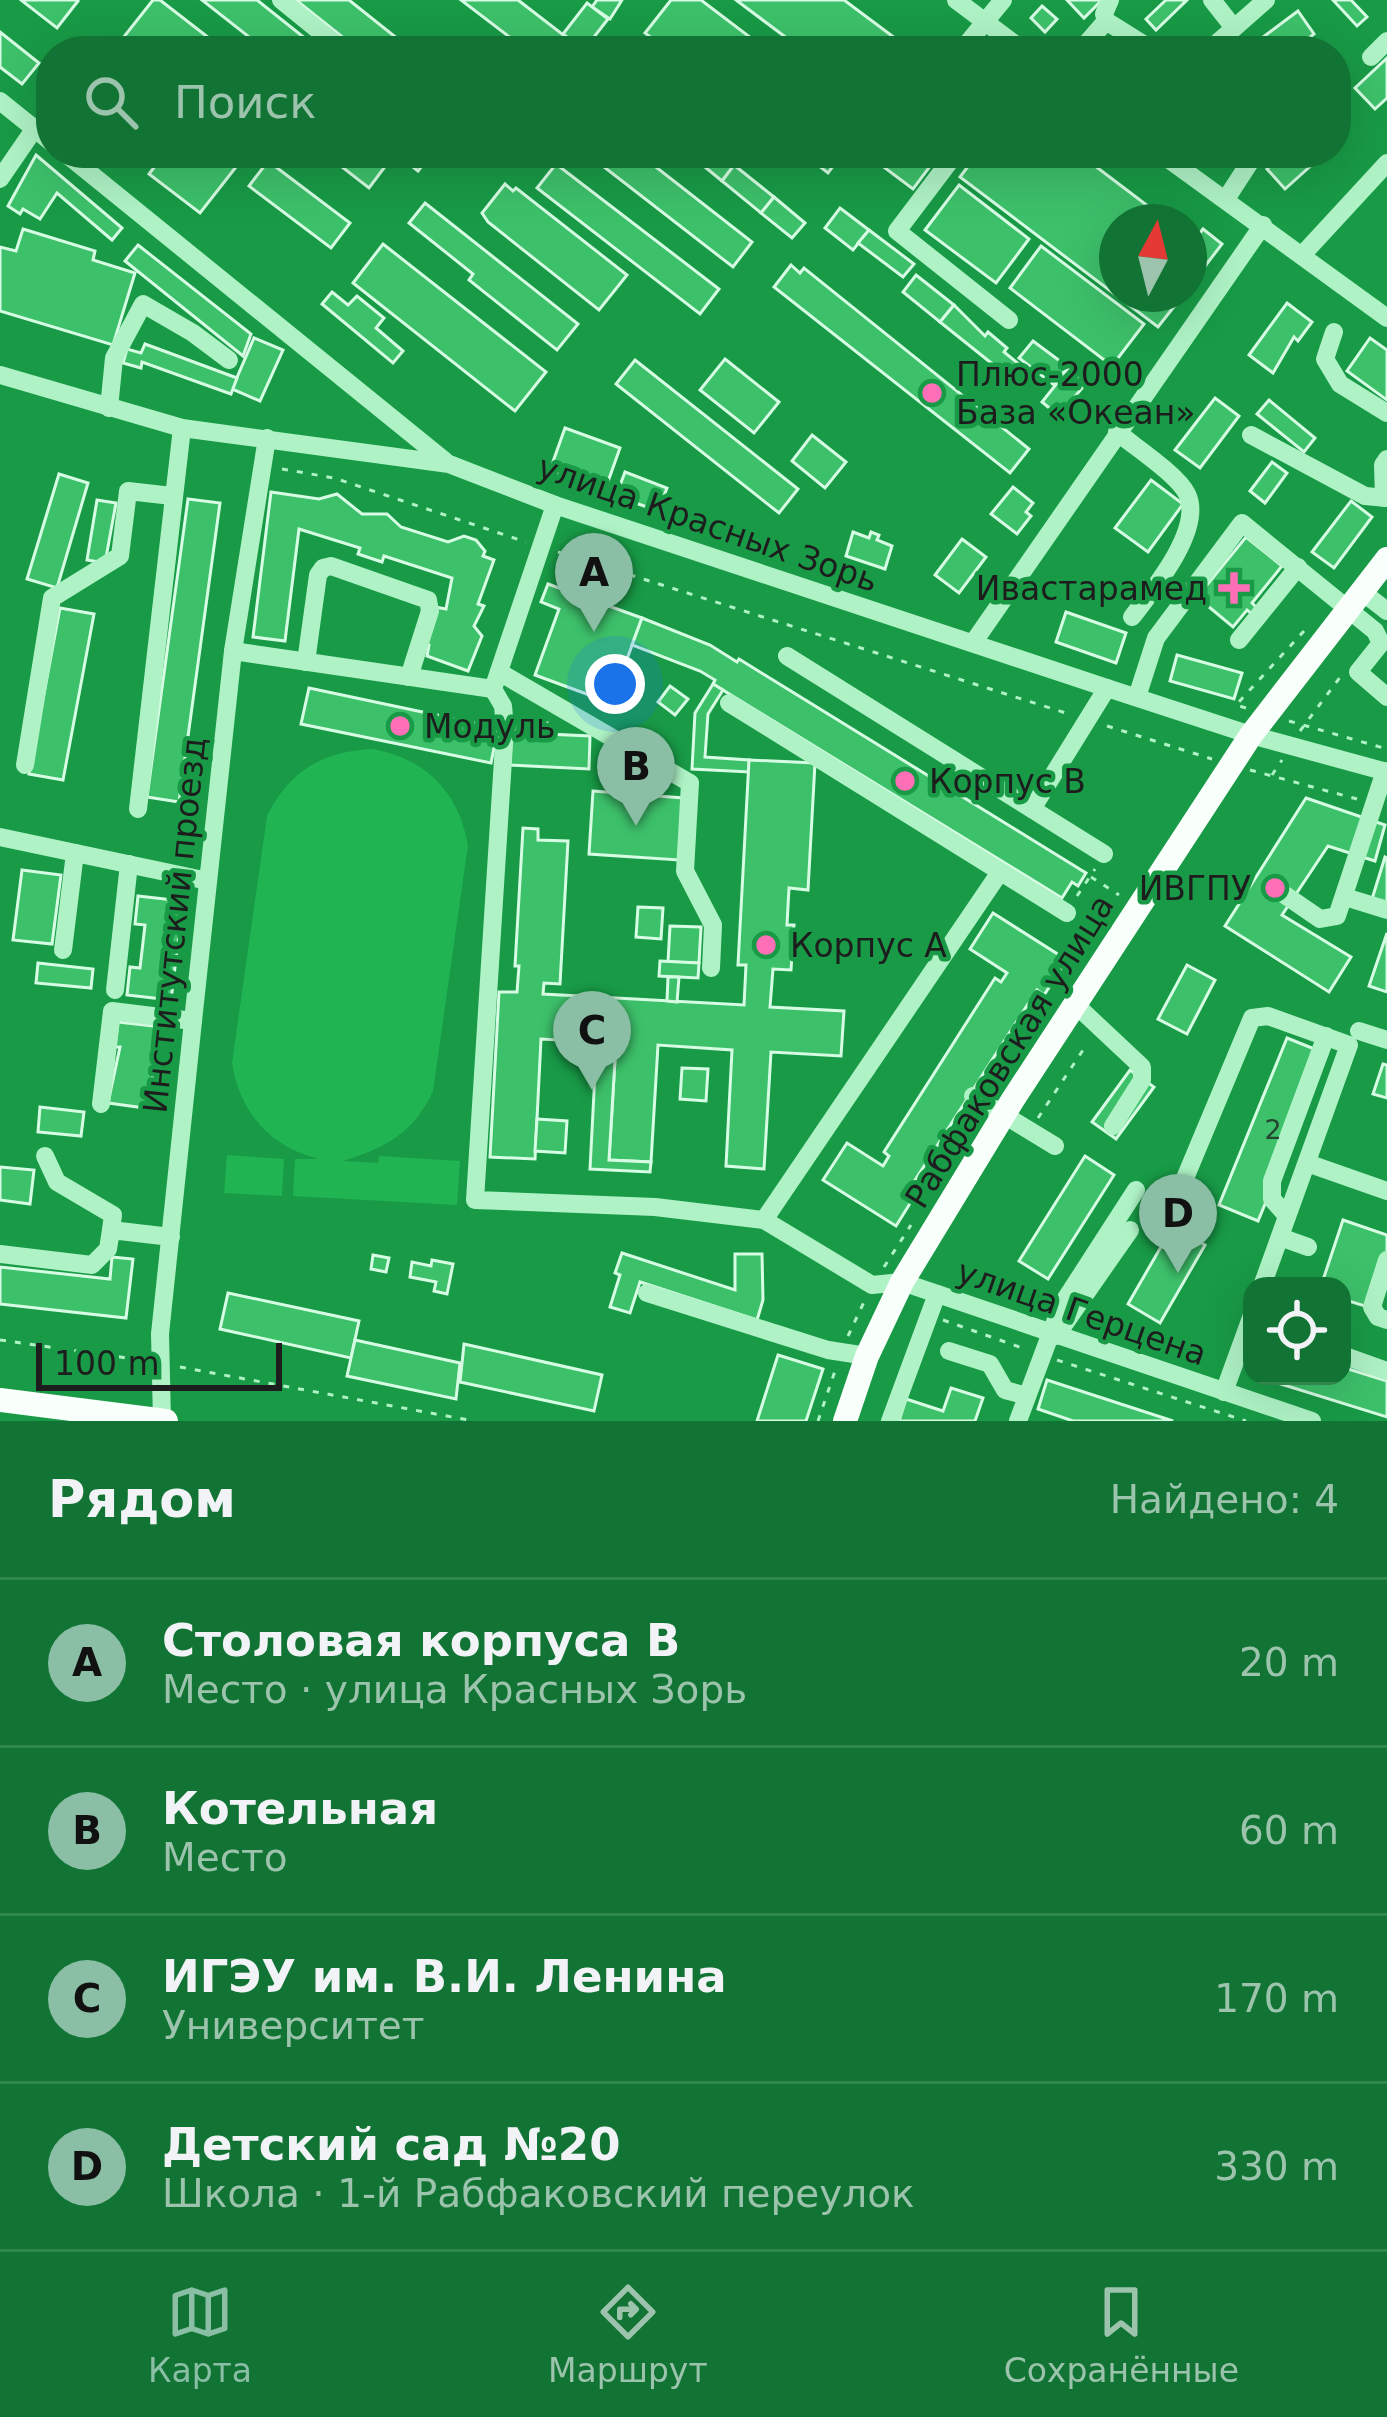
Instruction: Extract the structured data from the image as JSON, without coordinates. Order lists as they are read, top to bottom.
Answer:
{
  "streets": {
    "main road": ["Рабфаковская улица"],
    "street": ["улица Красных Зорь", "Институтский проезд", "улица Герцена"]
  },
  "crossings": [
    ["улица Красных Зорь", "Институтский проезд"],
    ["улица Красных Зорь", "Рабфаковская улица"],
    ["Рабфаковская улица", "улица Герцена"]
  ],
  "places": {
    "other": [
      "Плюс-2000 База «Океан»",
      "Модуль",
      "Корпус В",
      "ИВГПУ",
      "Корпус А"
    ],
    "health": ["Ивастарамед"]
  },
  "house_numbers": ["2"],
  "scale_bar": "100 m",
  "north": "top",
  "page": {
    "search": "Поиск",
    "pins": [
      "A",
      "B",
      "C",
      "D"
    ],
    "scale": "100 m",
    "heading": ["Рядом", "Найдено: 4"],
    "list": [
      {
        "mark": "A",
        "name": "Столовая корпуса В",
        "note": "Место · улица Красных Зорь",
        "value": "20 m"
      },
      {
        "mark": "B",
        "name": "Котельная",
        "note": "Место",
        "value": "60 m"
      },
      {
        "mark": "C",
        "name": "ИГЭУ им. В.И. Ленина",
        "note": "Университет",
        "value": "170 m"
      },
      {
        "mark": "D",
        "name": "Детский сад №20",
        "note": "Школа · 1-й Рабфаковский переулок",
        "value": "330 m"
      }
    ],
    "nav": ["Карта", "Маршрут", "Сохранённые"]
  }
}
